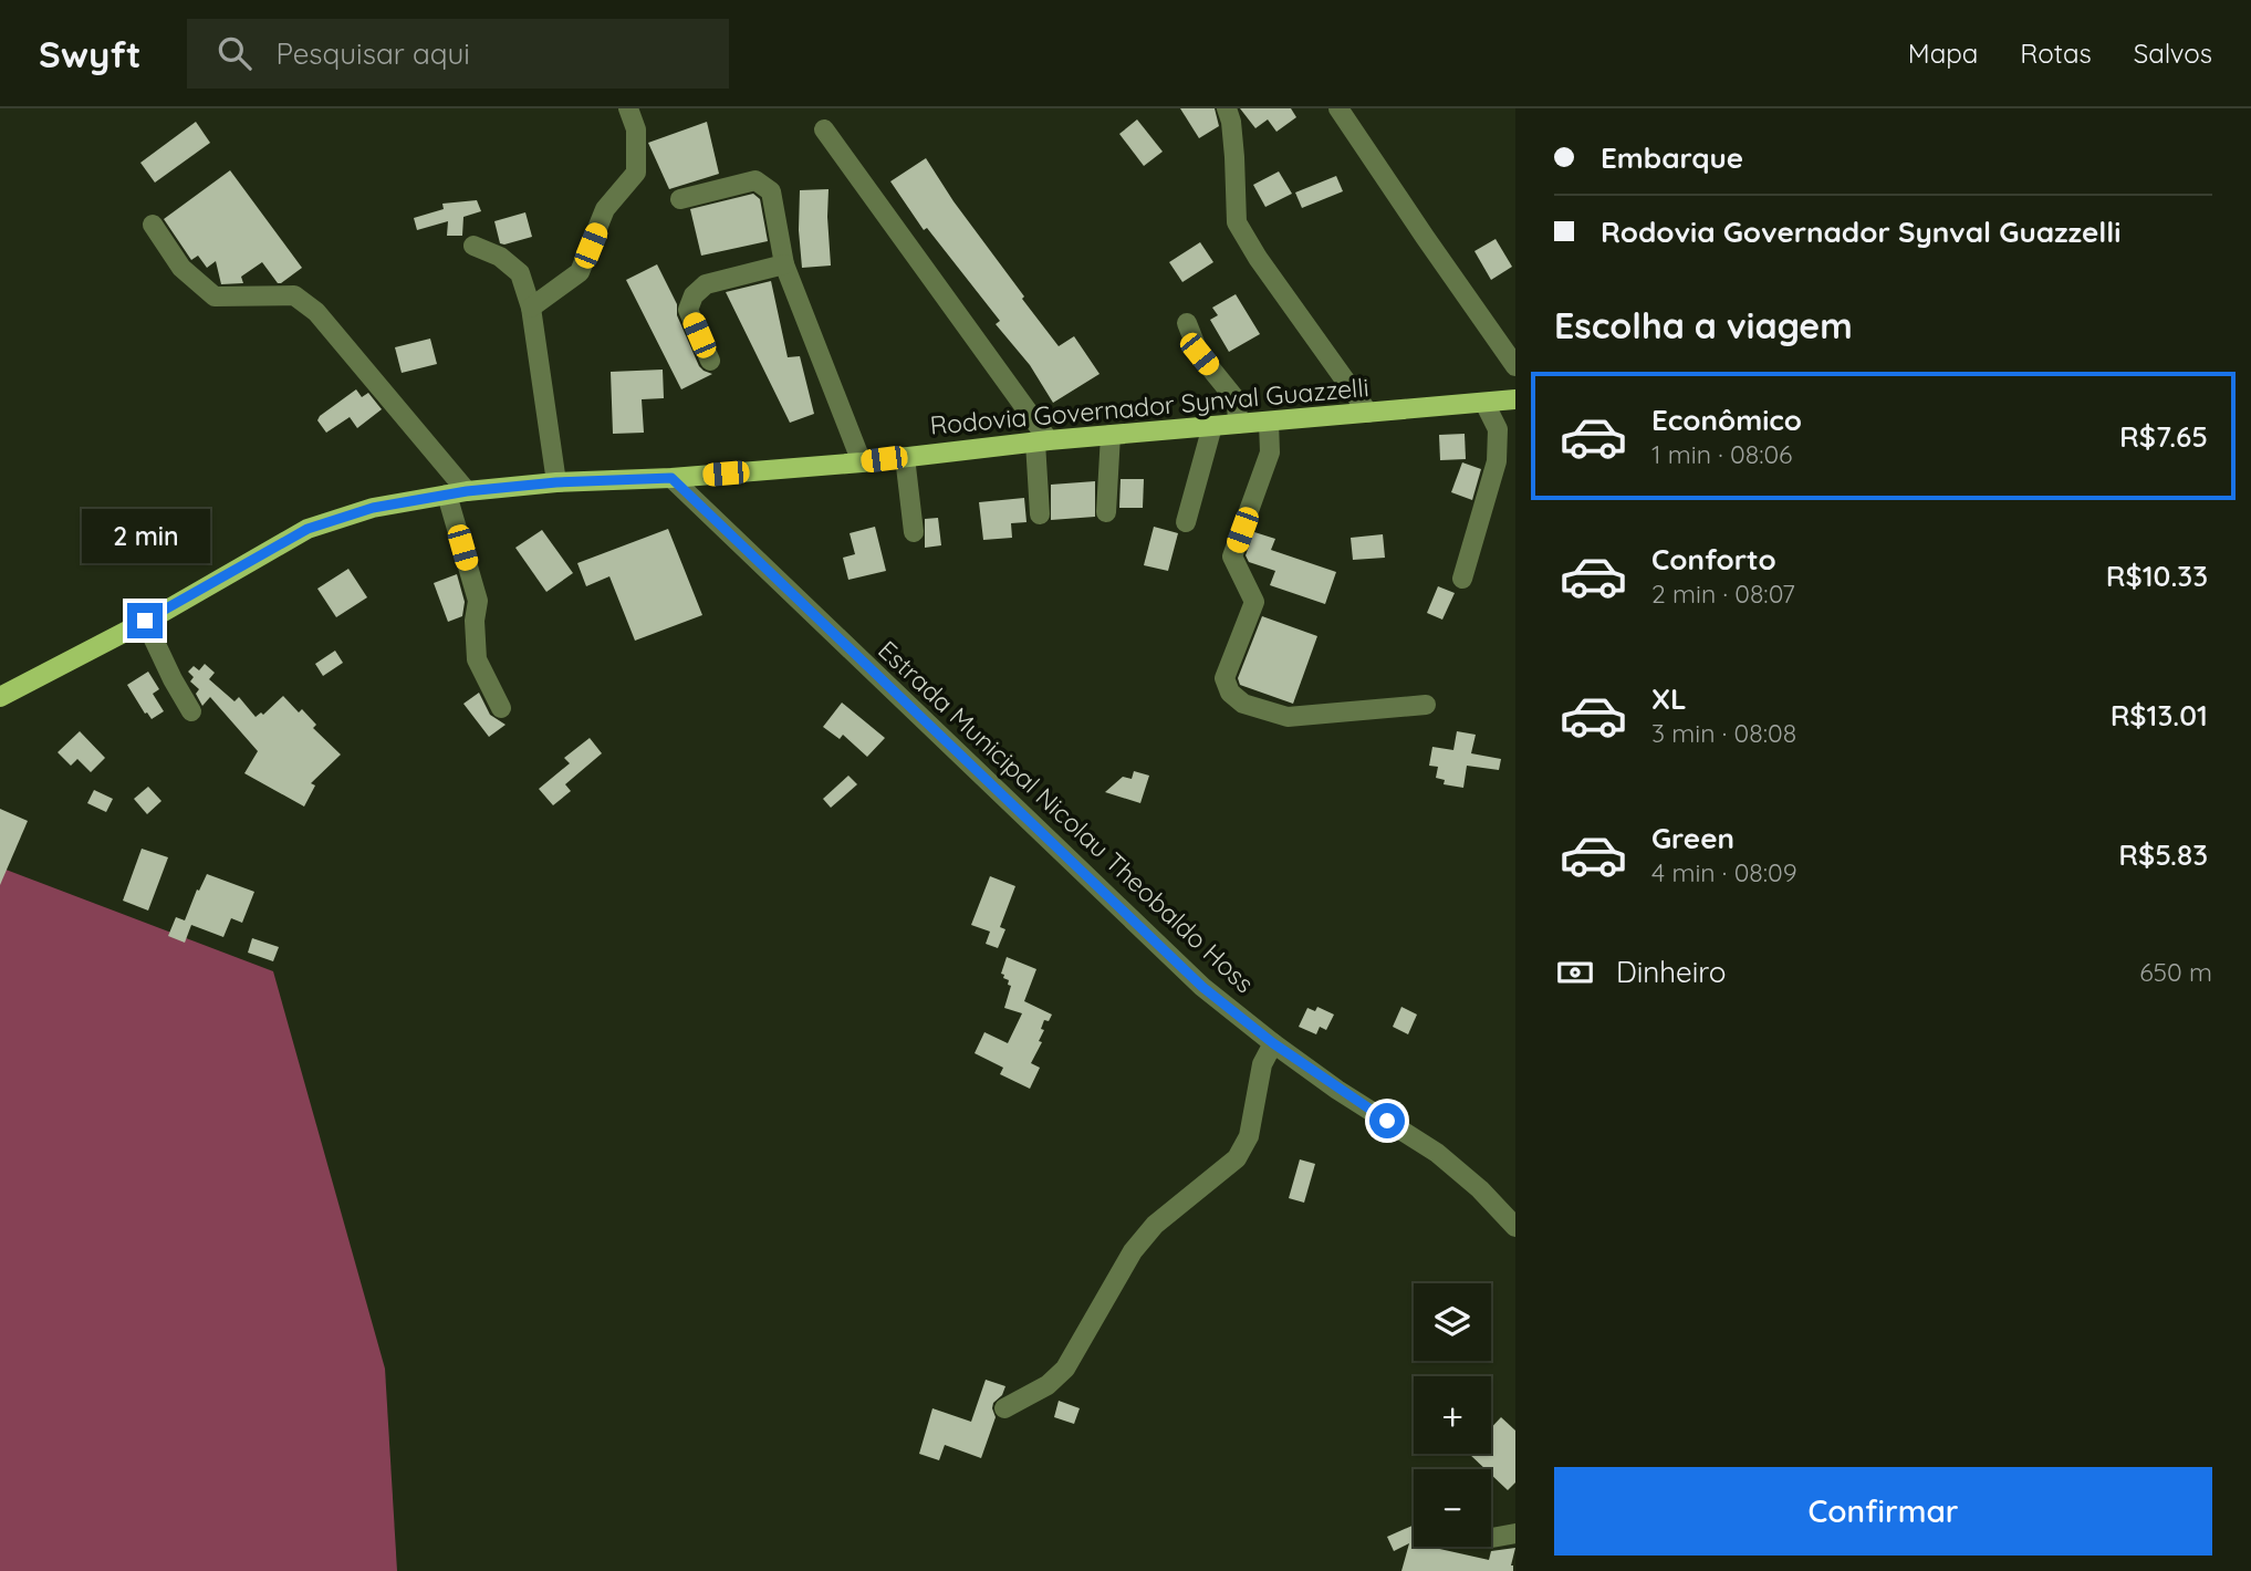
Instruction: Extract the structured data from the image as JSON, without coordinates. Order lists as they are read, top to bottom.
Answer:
{
  "streets": {
    "main road": ["Rodovia Governador Synval Guazzelli"],
    "street": ["Estrada Municipal Nicolau Theobaldo Hoss"]
  },
  "crossings": [
    ["Rodovia Governador Synval Guazzelli", "Estrada Municipal Nicolau Theobaldo Hoss"]
  ],
  "page": {
    "header": "Swyft",
    "search": "Pesquisar aqui",
    "nav": ["Mapa", "Rotas", "Salvos"],
    "banner": ["Embarque", "Rodovia Governador Synval Guazzelli"],
    "heading": "Escolha a viagem",
    "list": [
      {
        "name": "Econômico",
        "note": "1 min · 08:06",
        "value": "R$7.65"
      },
      {
        "name": "Conforto",
        "note": "2 min · 08:07",
        "value": "R$10.33"
      },
      {
        "name": "XL",
        "note": "3 min · 08:08",
        "value": "R$13.01"
      },
      {
        "name": "Green",
        "note": "4 min · 08:09",
        "value": "R$5.83"
      }
    ],
    "bubble": "2 min",
    "pay": ["Dinheiro", "650 m"],
    "map_buttons": ["+", "−"],
    "buttons": "Confirmar"
  }
}
